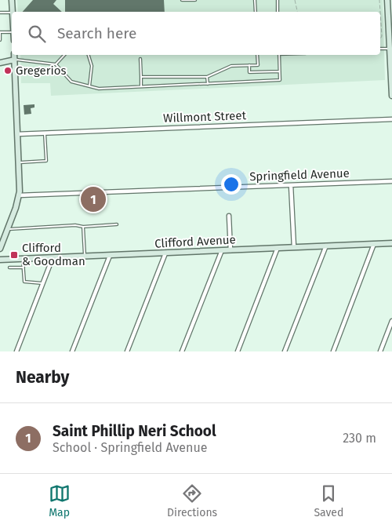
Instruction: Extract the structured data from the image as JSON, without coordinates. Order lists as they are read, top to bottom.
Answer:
{
  "streets": {
    "main road": ["Clifford Avenue"],
    "street": ["Willmont Street", "Springfield Avenue"]
  },
  "places": {
    "other": ["Gregerios"],
    "transit": ["Clifford & Goodman"]
  },
  "page": {
    "search": "Search here",
    "pins": "1",
    "heading": "Nearby",
    "list": [
      {
        "mark": "1",
        "name": "Saint Phillip Neri School",
        "note": "School · Springfield Avenue",
        "value": "230 m"
      }
    ],
    "nav": ["Map", "Directions", "Saved"]
  }
}
